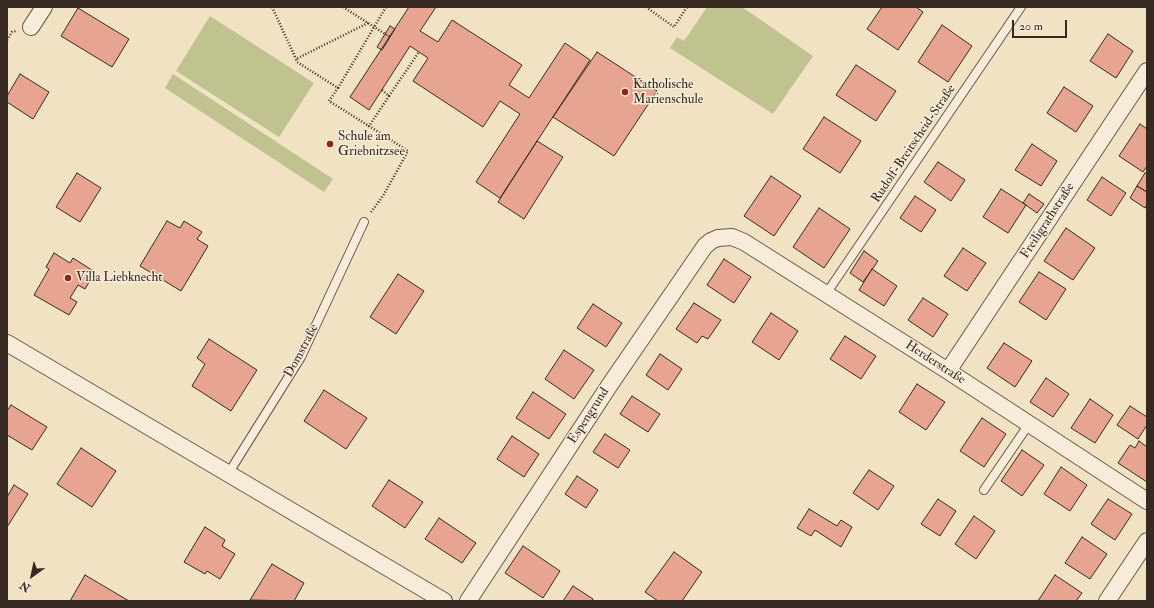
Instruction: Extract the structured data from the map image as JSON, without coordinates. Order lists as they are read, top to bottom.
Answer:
{
  "streets": {
    "street": ["Freiligrathstraße", "Herderstraße", "Espengrund"],
    "lane": ["Rudolf-Breitscheid-Straße", "Domstraße"]
  },
  "crossings": [
    ["Rudolf-Breitscheid-Straße", "Herderstraße"],
    ["Freiligrathstraße", "Herderstraße"],
    ["Herderstraße", "Espengrund"]
  ],
  "places": ["Katholische Marienschule", "Schule am Griebnitzsee", "Villa Liebknecht"],
  "scale_bar": "20 m",
  "north": "bottom left"
}
